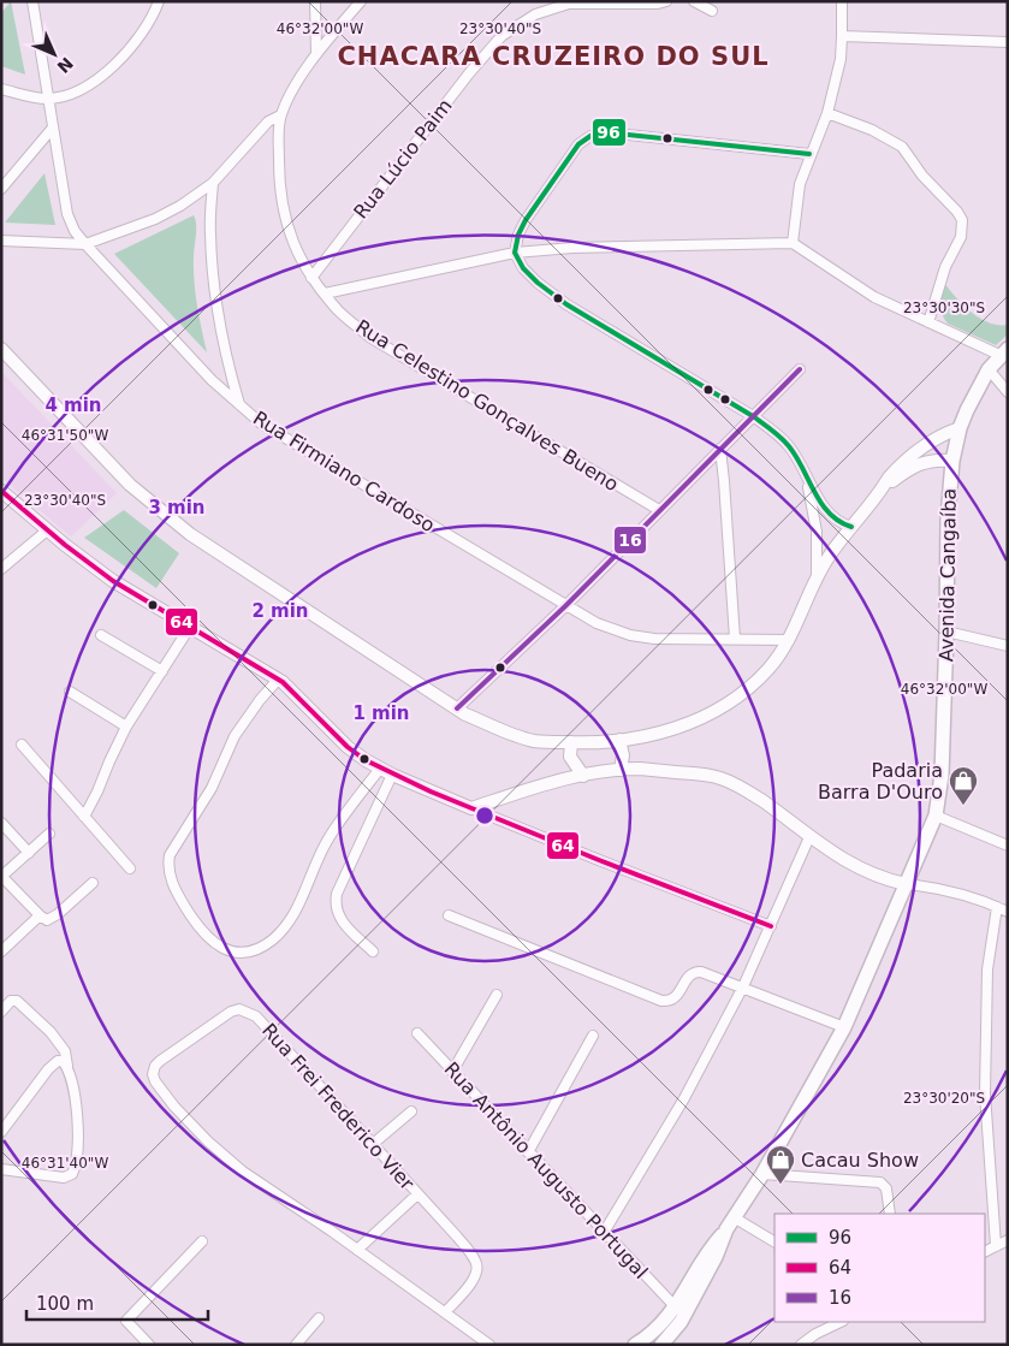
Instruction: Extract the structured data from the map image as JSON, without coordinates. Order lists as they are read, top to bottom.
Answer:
{
  "streets": {
    "main road": ["Avenida Cangaíba"],
    "street": [
      "Rua Lúcio Paim",
      "Rua Celestino Gonçalves Bueno",
      "Rua Firmiano Cardoso",
      "Rua Frei Frederico Vier",
      "Rua Antônio Augusto Portugal"
    ]
  },
  "crossings": [
    ["Rua Lúcio Paim", "Rua Celestino Gonçalves Bueno"]
  ],
  "districts": ["CHACARA CRUZEIRO DO SUL"],
  "places": {
    "shop": ["Padaria Barra D'Ouro", "Cacau Show"]
  },
  "lines": ["transit line 96", "transit line 16", "transit line 64"],
  "legend": ["96", "64", "16"],
  "scale_bar": "100 m",
  "north": "bottom right",
  "coordinates": [
    "46°32'00\"W",
    "23°30'40\"S",
    "23°30'30\"S",
    "46°31'50\"W",
    "23°30'20\"S",
    "46°31'40\"W"
  ],
  "rings": [
    "4 min",
    "3 min",
    "2 min",
    "1 min"
  ]
}
